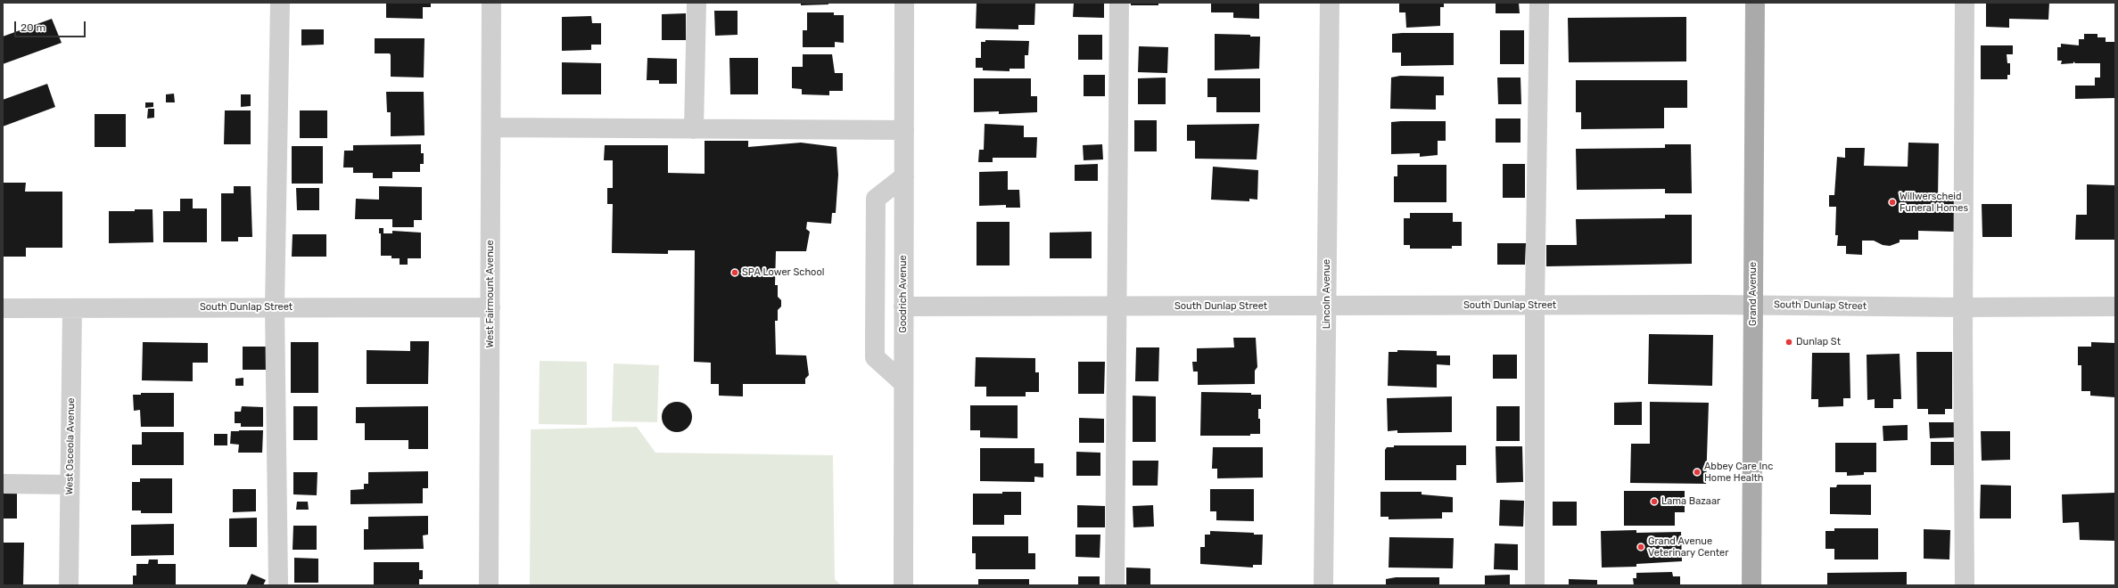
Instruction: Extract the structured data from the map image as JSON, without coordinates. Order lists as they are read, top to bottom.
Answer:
{
  "streets": {
    "main road": ["Grand Avenue"],
    "street": [
      "West Fairmount Avenue",
      "Goodrich Avenue",
      "Lincoln Avenue",
      "South Dunlap Street",
      "West Osceola Avenue"
    ]
  },
  "crossings": [
    ["West Fairmount Avenue", "South Dunlap Street"],
    ["Goodrich Avenue", "South Dunlap Street"],
    ["Lincoln Avenue", "South Dunlap Street"],
    ["Grand Avenue", "South Dunlap Street"],
    ["South Dunlap Street", "West Osceola Avenue"]
  ],
  "places": [
    "Willwerscheid Funeral Homes",
    "SPA Lower School",
    "Dunlap St",
    "Abbey Care Inc Home Health",
    "Lama Bazaar",
    "Grand Avenue Veterinary Center"
  ],
  "scale_bar": "20 m"
}
